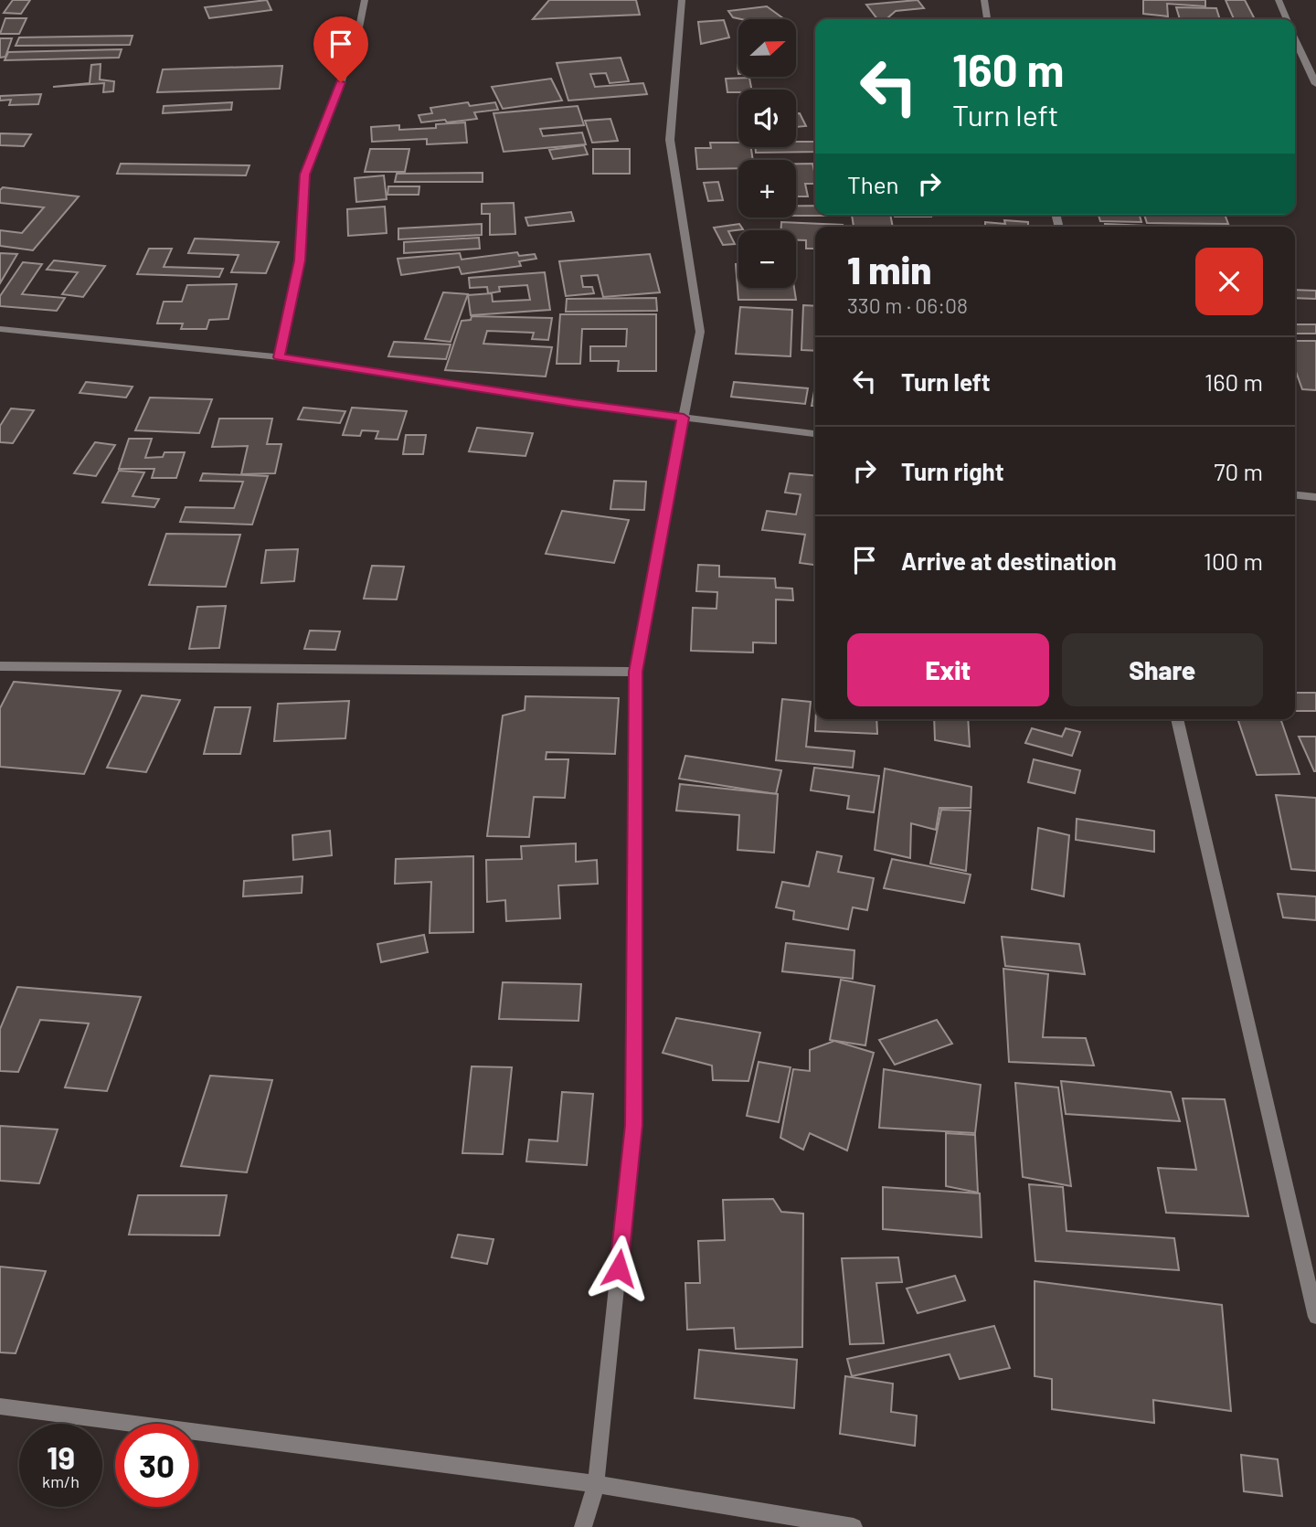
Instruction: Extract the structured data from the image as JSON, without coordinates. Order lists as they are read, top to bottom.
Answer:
{
  "north": "right",
  "page": {
    "map_buttons": ["+", "−"],
    "turn": ["160 m", "Turn left"],
    "then": "Then",
    "heading": ["1 min", "330 m · 06:08"],
    "list": [
      {
        "name": "Turn left",
        "value": "160 m"
      },
      {
        "name": "Turn right",
        "value": "70 m"
      },
      {
        "name": "Arrive at destination",
        "value": "100 m"
      }
    ],
    "buttons": ["Exit", "Share"],
    "speed": "19 km/h",
    "limit": "30"
  }
}
